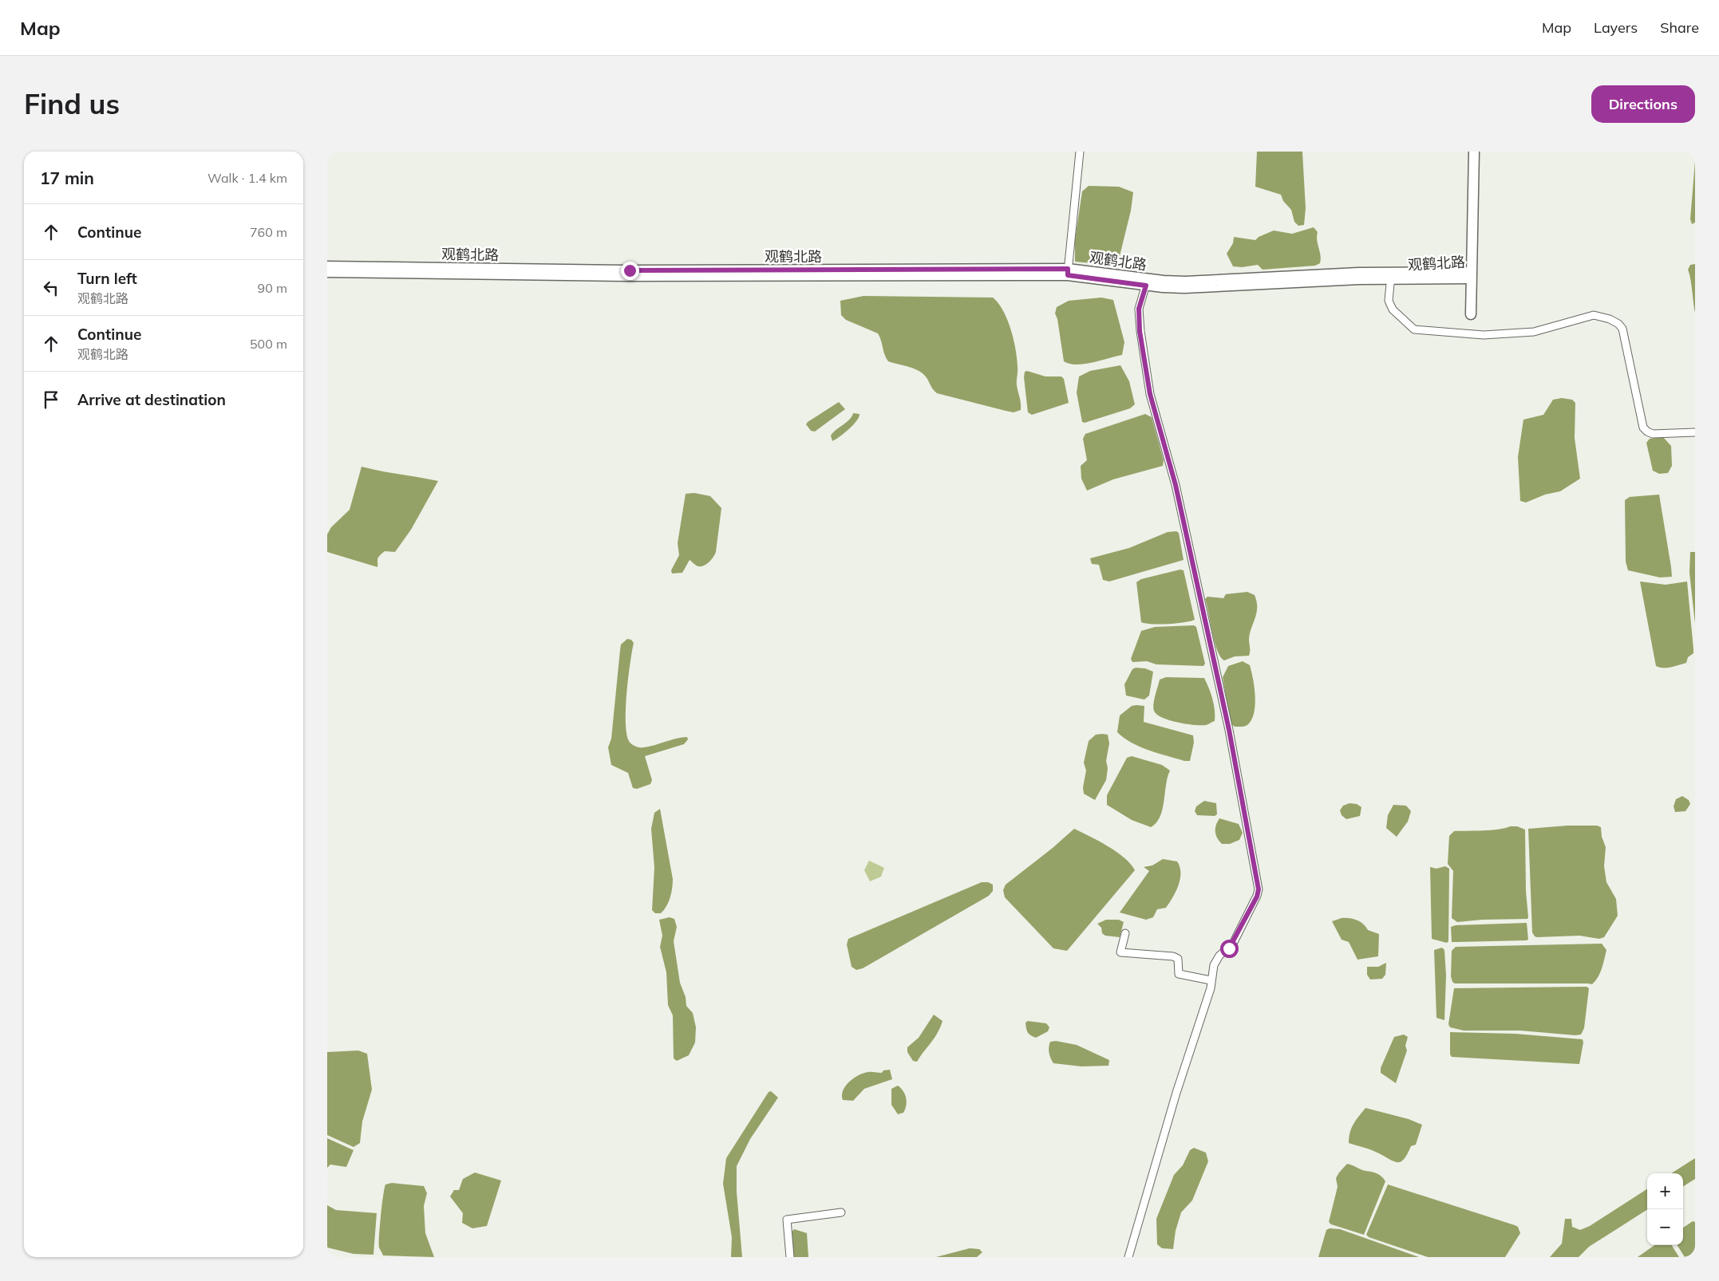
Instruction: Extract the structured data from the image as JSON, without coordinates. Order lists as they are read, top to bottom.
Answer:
{
  "streets": {
    "street": ["观鹤北路"]
  },
  "page": {
    "header": "Map",
    "nav": ["Map", "Layers", "Share"],
    "buttons": "Directions",
    "title": "Find us",
    "heading": ["17 min", "Walk · 1.4 km"],
    "list": [
      ["Continue", "760 m"],
      ["Turn left", "观鹤北路", "90 m"],
      ["Continue", "观鹤北路", "500 m"],
      "Arrive at destination"
    ],
    "map_buttons": ["+", "−"]
  }
}
